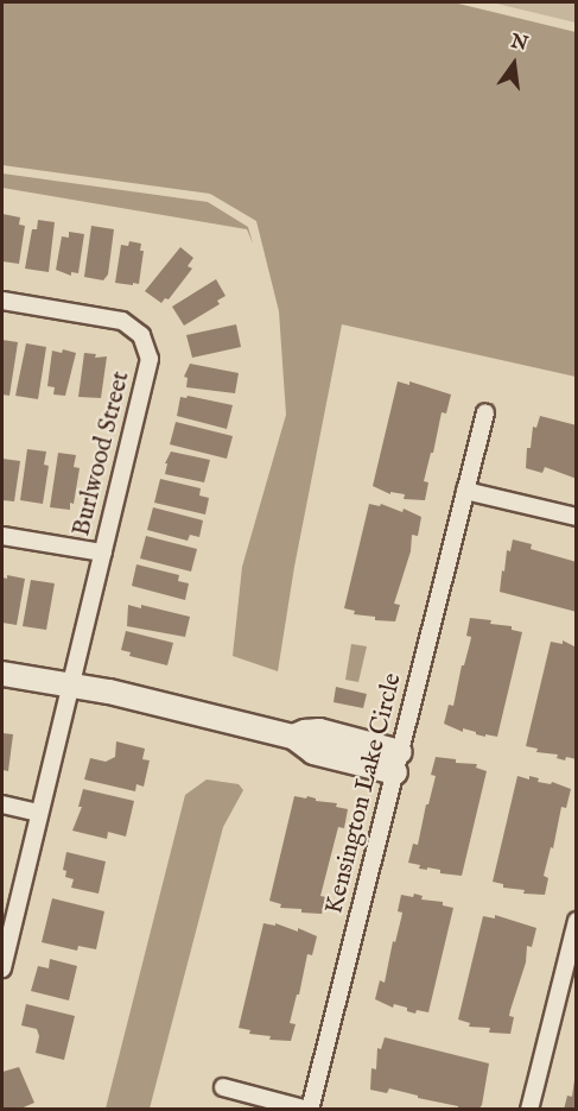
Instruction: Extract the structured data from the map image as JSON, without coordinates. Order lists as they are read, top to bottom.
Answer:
{
  "streets": {
    "street": ["Burlwood Street", "Kensington Lake Circle"]
  },
  "north": "top"
}
